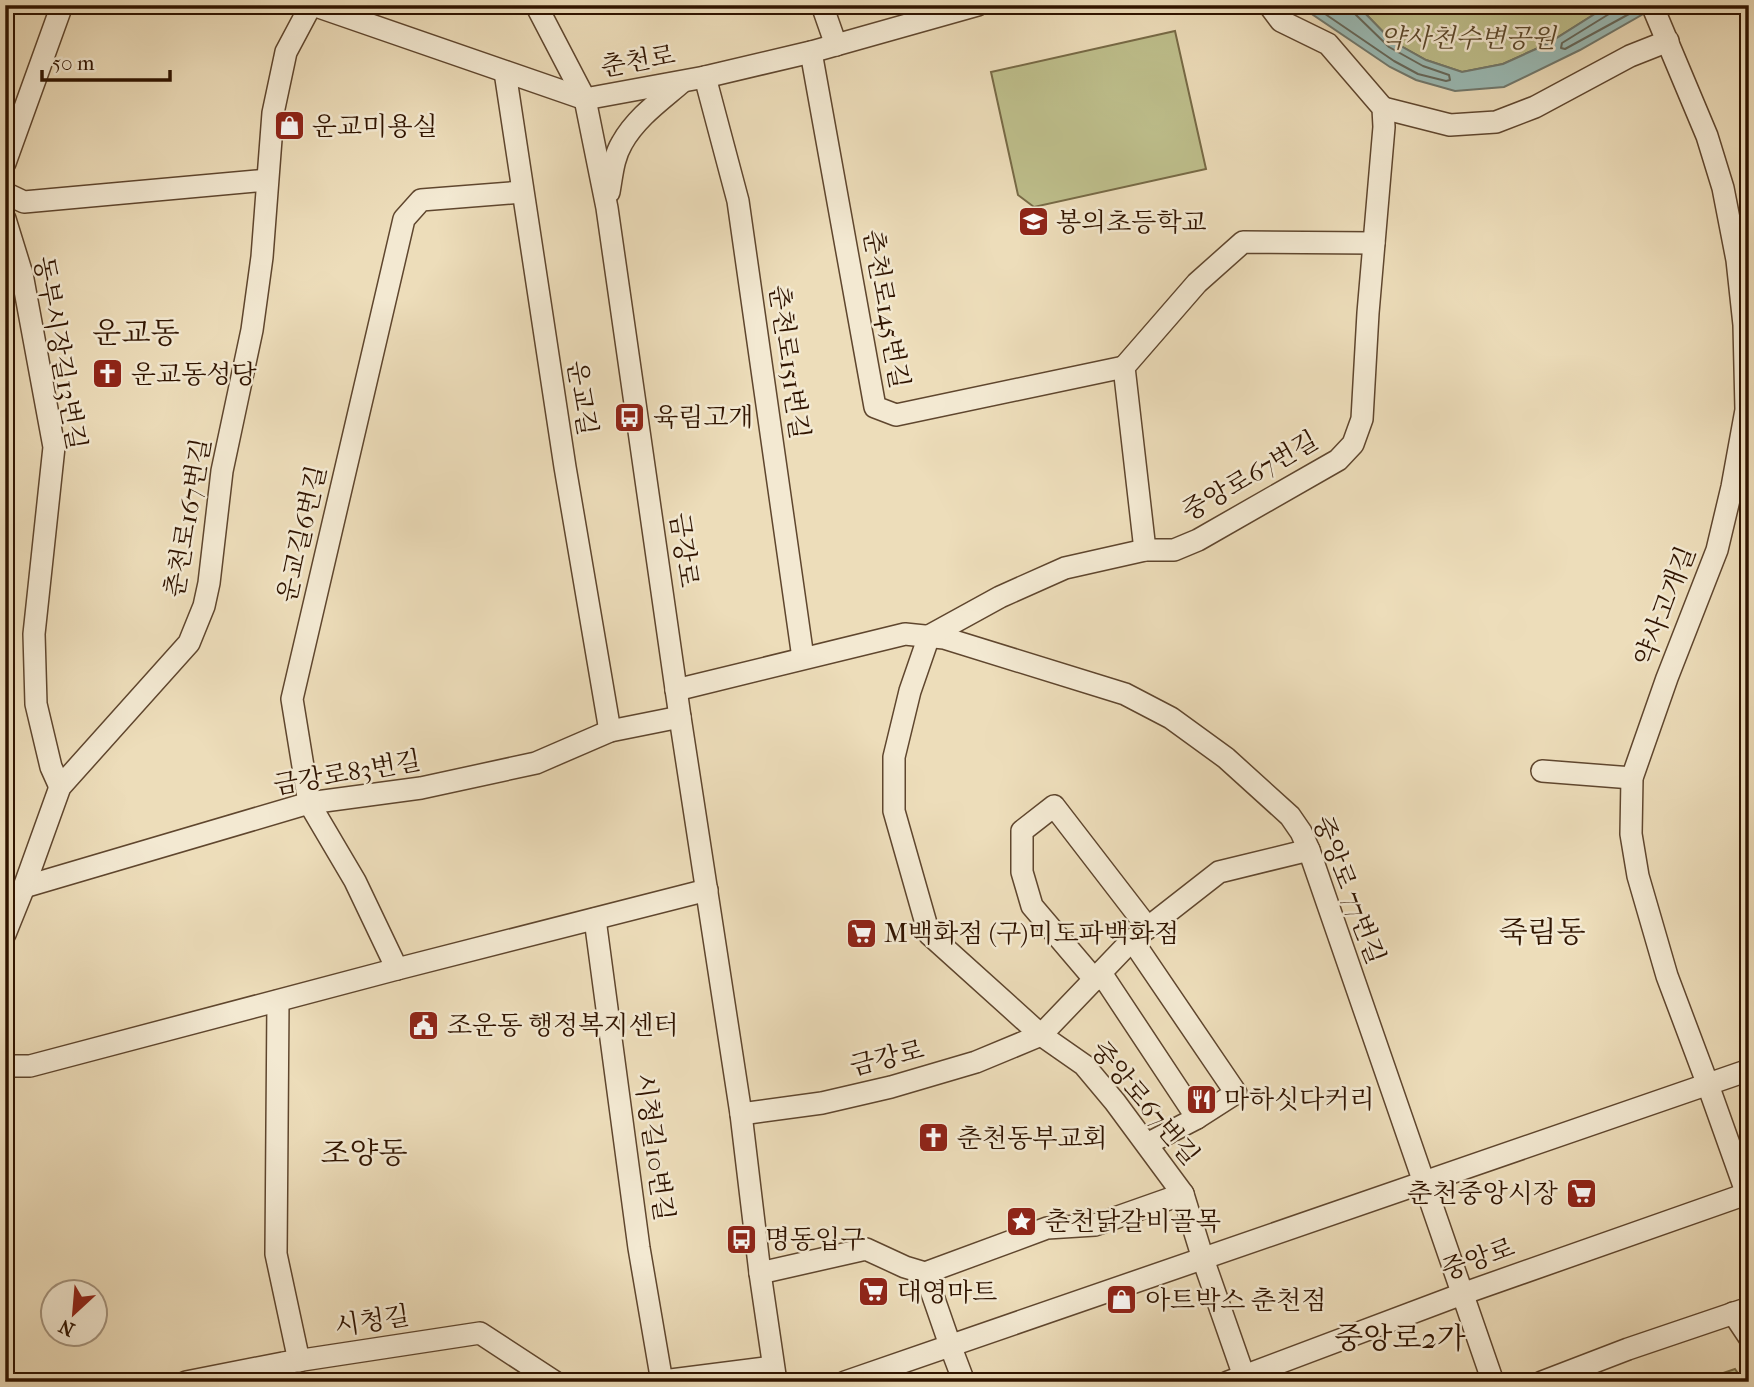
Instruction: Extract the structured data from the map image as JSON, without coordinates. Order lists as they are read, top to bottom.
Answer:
{
  "streets": {
    "street": [
      "춘천로",
      "춘천로145번길",
      "동부시장길13번길",
      "춘천로151번길",
      "운교길",
      "중앙로67번길",
      "춘천로167번길",
      "운교길6번길",
      "금강로",
      "약사고개길",
      "금강로83번길",
      "중앙로 77번길",
      "시청길10번길",
      "중앙로",
      "시청길"
    ]
  },
  "crossings": [
    ["춘천로", "춘천로145번길"],
    ["춘천로", "춘천로151번길"],
    ["춘천로", "운교길"],
    ["춘천로", "춘천로167번길"],
    ["춘천로", "금강로"],
    ["동부시장길13번길", "춘천로167번길"],
    ["운교길", "운교길6번길"],
    ["운교길", "금강로83번길"],
    ["중앙로67번길", "금강로"],
    ["중앙로67번길", "중앙로 77번길"],
    ["중앙로67번길", "중앙로"],
    ["춘천로167번길", "금강로83번길"],
    ["운교길6번길", "금강로83번길"],
    ["금강로", "금강로83번길"],
    ["금강로", "시청길10번길"],
    ["약사고개길", "중앙로"],
    ["중앙로 77번길", "중앙로"]
  ],
  "districts": [
    "운교동",
    "죽림동",
    "조양동",
    "중앙로2가"
  ],
  "parks": ["약사천수변공원"],
  "places": {
    "shop": ["운교미용실", "아트박스 춘천점"],
    "school or university": ["봉의초등학교"],
    "church": ["운교동성당", "춘천동부교회"],
    "bus stop": ["육림고개", "명동입구"],
    "supermarket": ["M백화점 (구)미도파백화점", "춘천중앙시장", "대영마트"],
    "public building": ["조운동 행정복지센터"],
    "restaurant": ["마하싯다커리"],
    "place": ["춘천닭갈비골목"]
  },
  "scale_bar": "50 m",
  "north": "bottom left"
}
